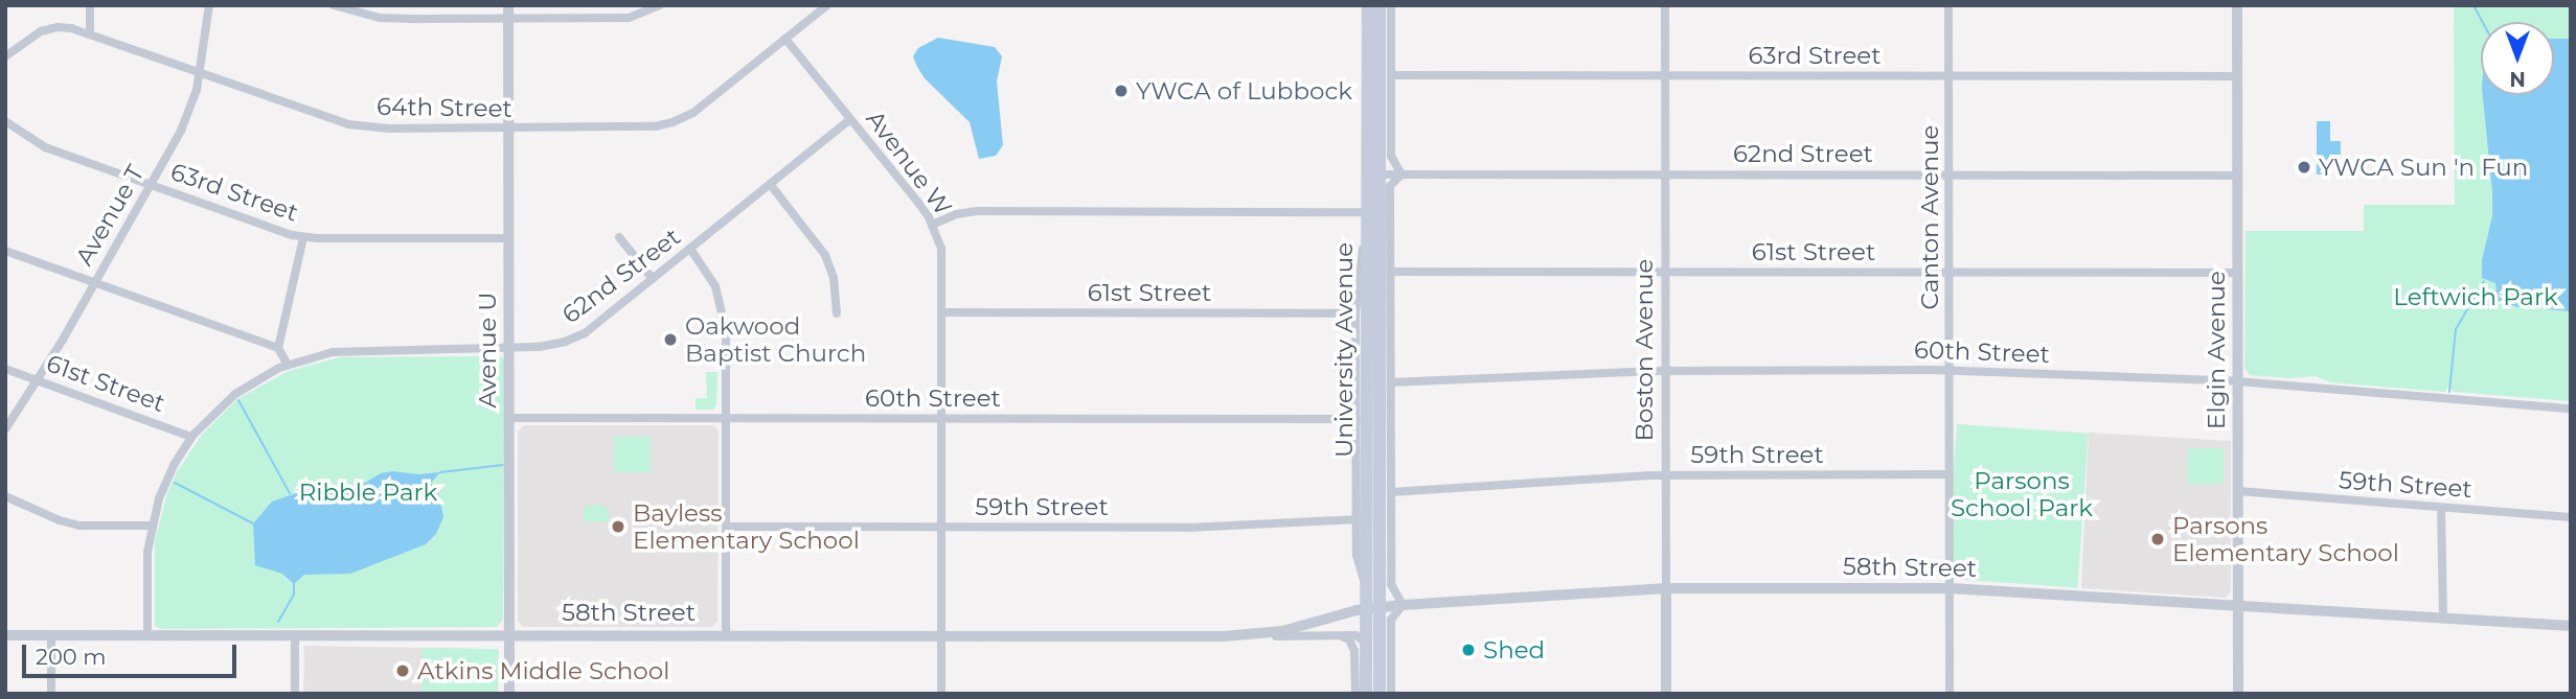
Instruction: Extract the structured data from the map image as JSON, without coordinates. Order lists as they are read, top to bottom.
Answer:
{
  "streets": {
    "main road": ["University Avenue"],
    "street": [
      "63rd Street",
      "64th Street",
      "62nd Street",
      "Avenue W",
      "Avenue T",
      "Canton Avenue",
      "61st Street",
      "Avenue U",
      "Boston Avenue",
      "Elgin Avenue",
      "60th Street",
      "59th Street",
      "58th Street"
    ]
  },
  "crossings": [
    ["63rd Street", "Avenue T"],
    ["63rd Street", "Canton Avenue"],
    ["63rd Street", "Avenue U"],
    ["63rd Street", "Boston Avenue"],
    ["63rd Street", "Elgin Avenue"],
    ["64th Street", "Avenue W"],
    ["64th Street", "Avenue T"],
    ["64th Street", "Avenue U"],
    ["62nd Street", "Avenue W"],
    ["62nd Street", "Canton Avenue"],
    ["62nd Street", "61st Street"],
    ["62nd Street", "Avenue U"],
    ["62nd Street", "University Avenue"],
    ["62nd Street", "Boston Avenue"],
    ["62nd Street", "Elgin Avenue"],
    ["62nd Street", "58th Street"],
    ["Avenue W", "61st Street"],
    ["Avenue W", "60th Street"],
    ["Avenue W", "59th Street"],
    ["Avenue W", "58th Street"],
    ["Avenue T", "61st Street"],
    ["Canton Avenue", "61st Street"],
    ["Canton Avenue", "60th Street"],
    ["Canton Avenue", "59th Street"],
    ["Canton Avenue", "58th Street"],
    ["61st Street", "Boston Avenue"],
    ["61st Street", "Elgin Avenue"],
    ["Avenue U", "60th Street"],
    ["Avenue U", "58th Street"],
    ["University Avenue", "58th Street"],
    ["Boston Avenue", "60th Street"],
    ["Boston Avenue", "59th Street"],
    ["Boston Avenue", "58th Street"],
    ["Elgin Avenue", "60th Street"],
    ["Elgin Avenue", "59th Street"],
    ["Elgin Avenue", "58th Street"]
  ],
  "parks": ["Leftwich Park", "Parsons School Park", "Ribble Park"],
  "places": [
    "YWCA of Lubbock",
    "YWCA Sun 'n Fun",
    "Oakwood Baptist Church",
    "Bayless Elementary School",
    "Parsons Elementary School",
    "Shed",
    "Atkins Middle School"
  ],
  "scale_bar": "200 m",
  "north": "bottom"
}
